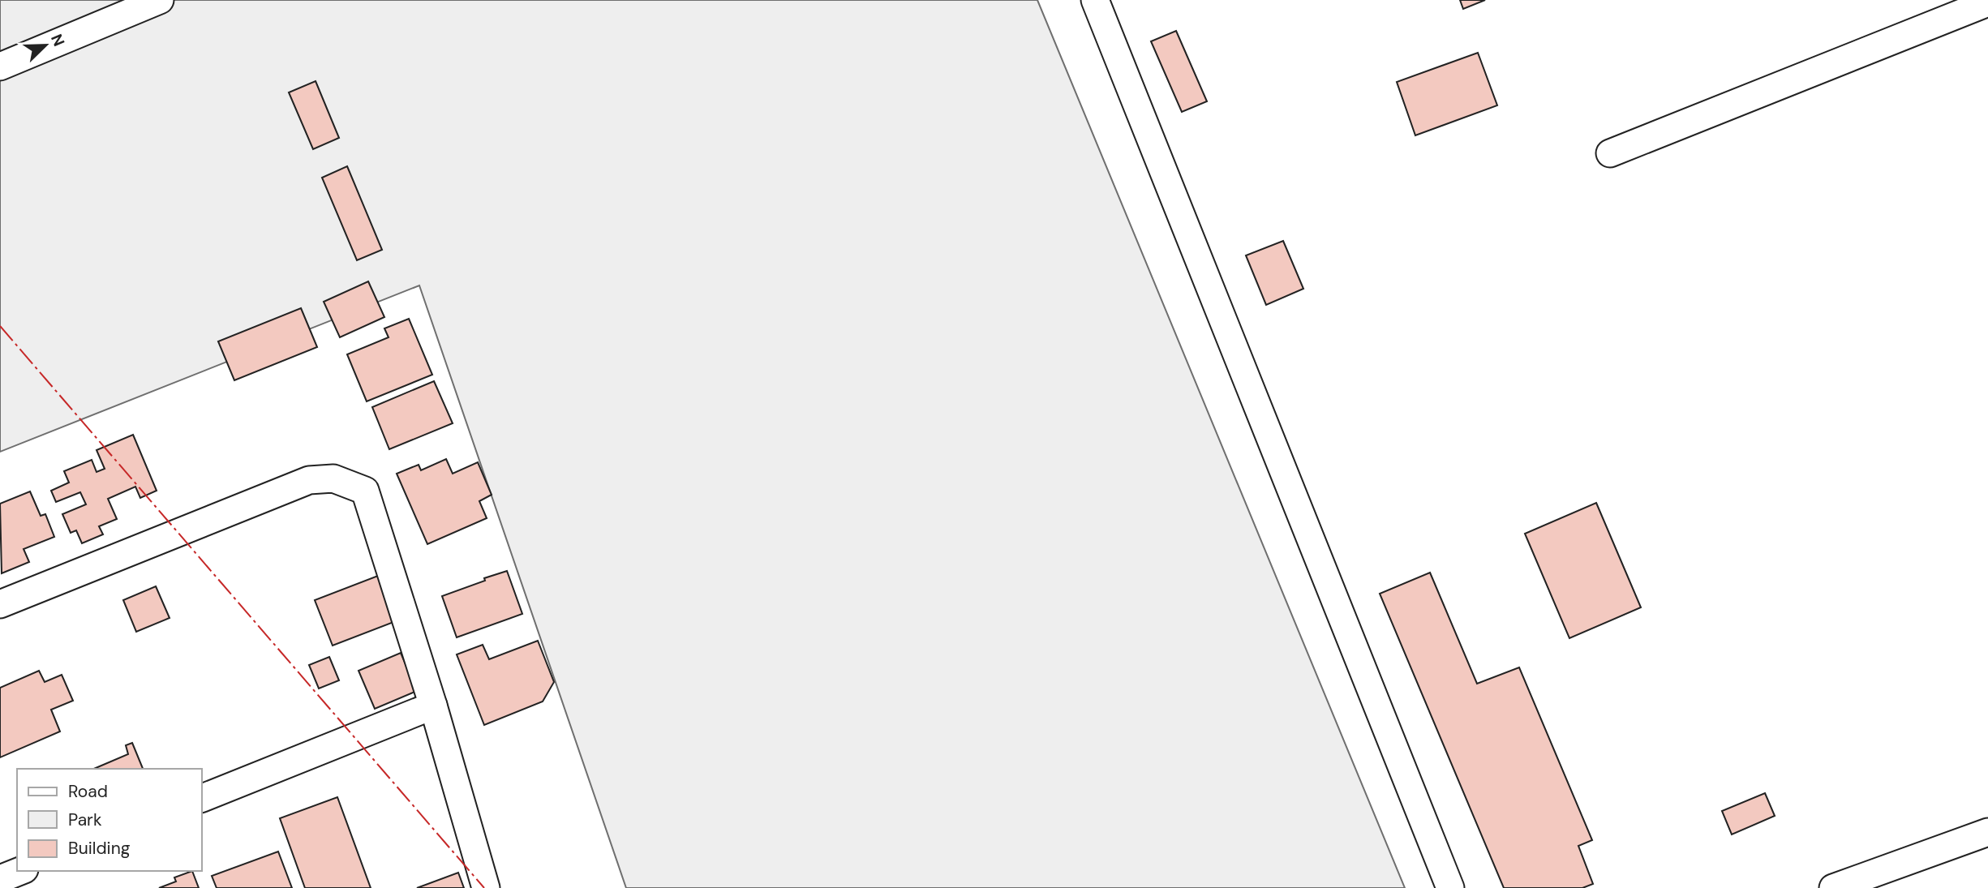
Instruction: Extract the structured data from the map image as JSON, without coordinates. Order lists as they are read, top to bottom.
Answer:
{
  "legend": ["Road", "Park", "Building"],
  "north": "top right"
}
